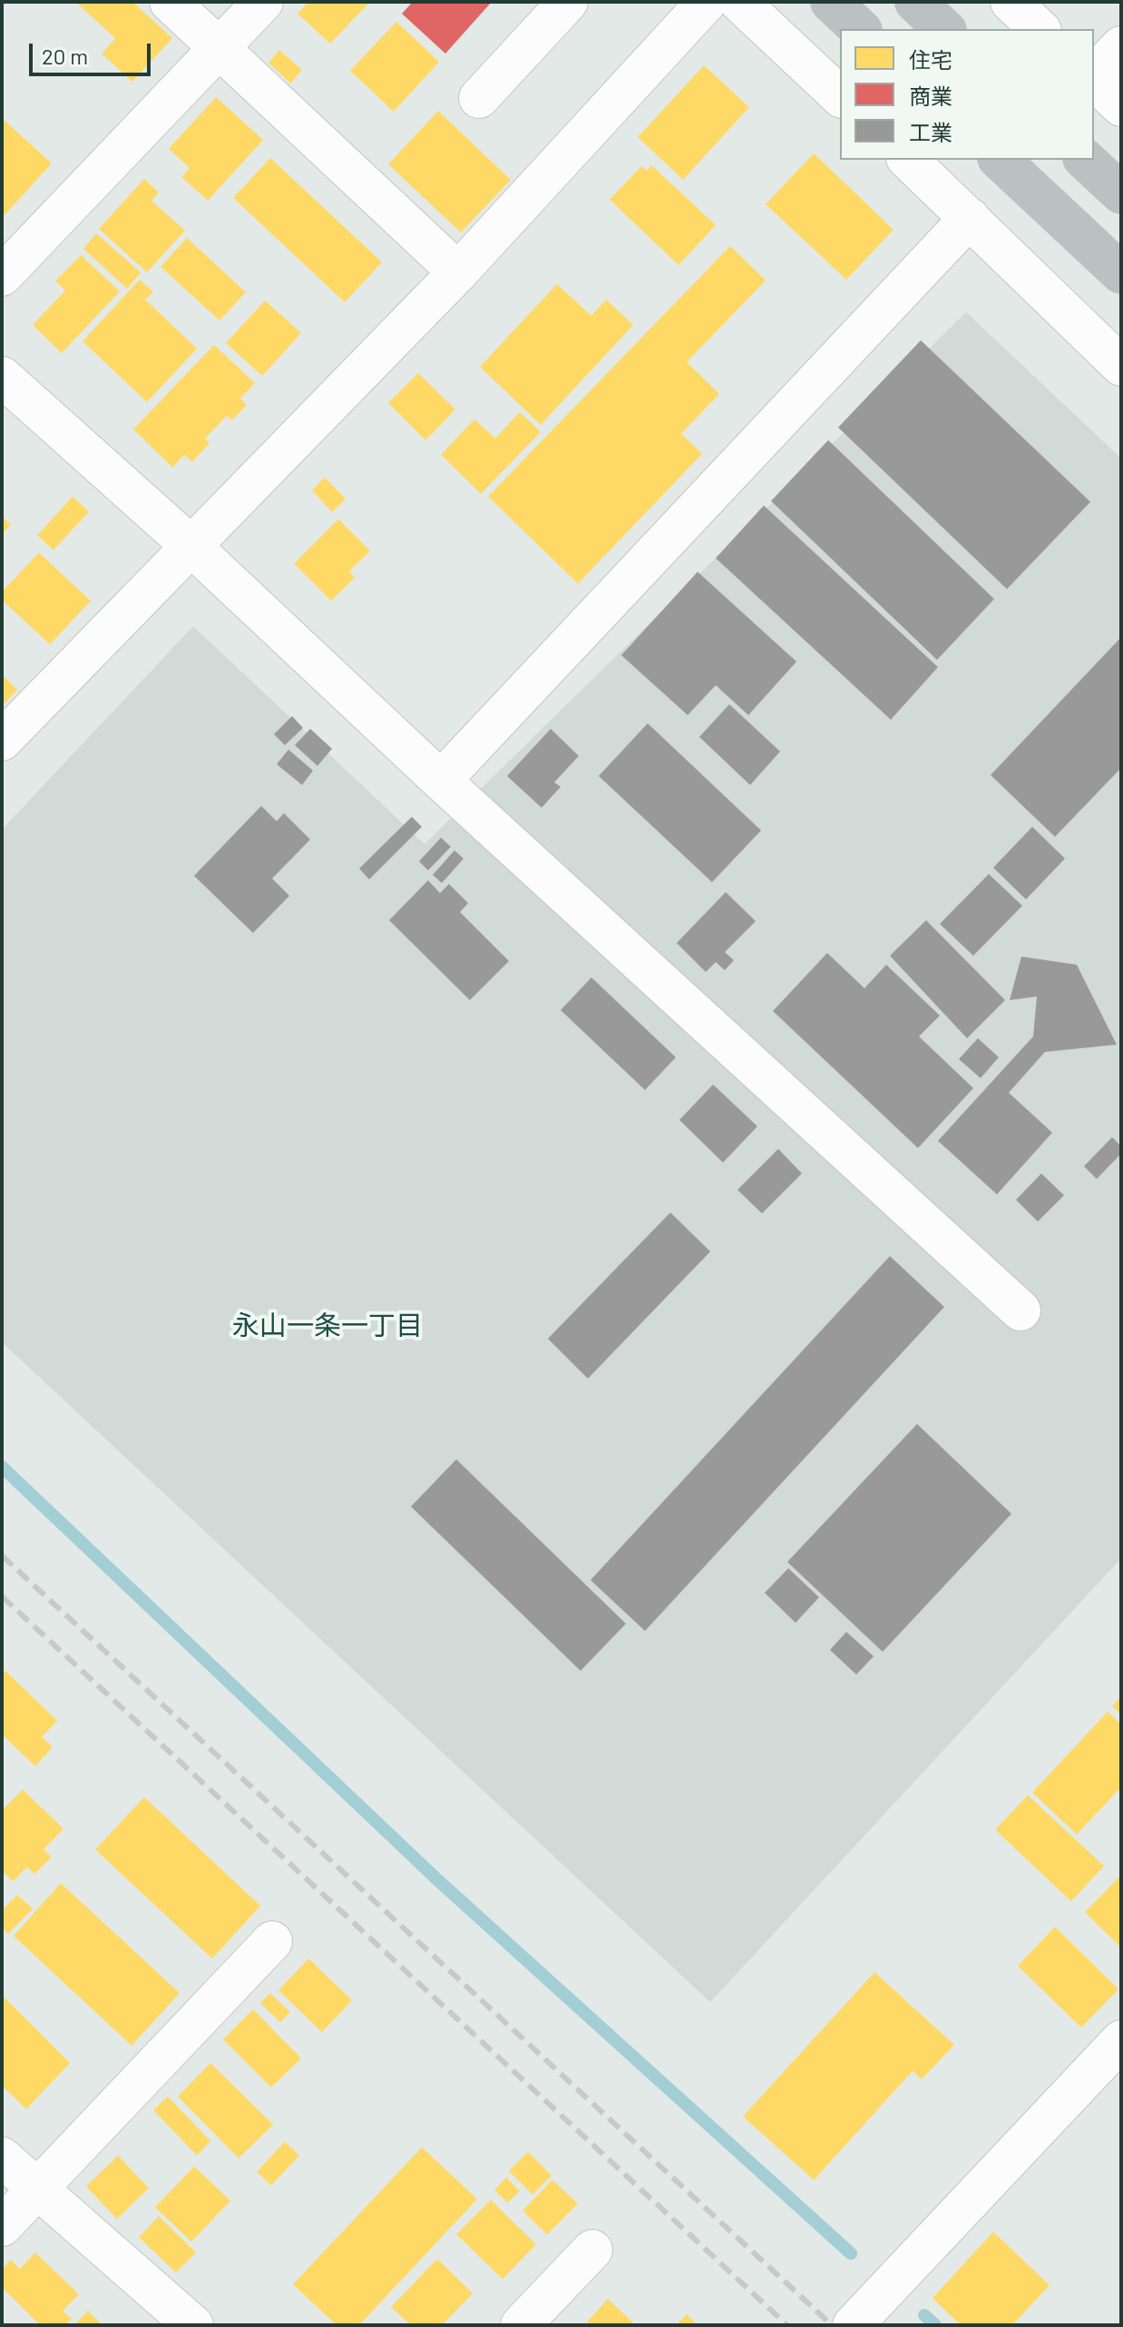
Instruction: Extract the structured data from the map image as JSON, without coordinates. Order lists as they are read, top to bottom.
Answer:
{
  "districts": ["永山一条一丁目"],
  "legend": ["住宅", "商業", "工業"],
  "scale_bar": "20 m"
}
